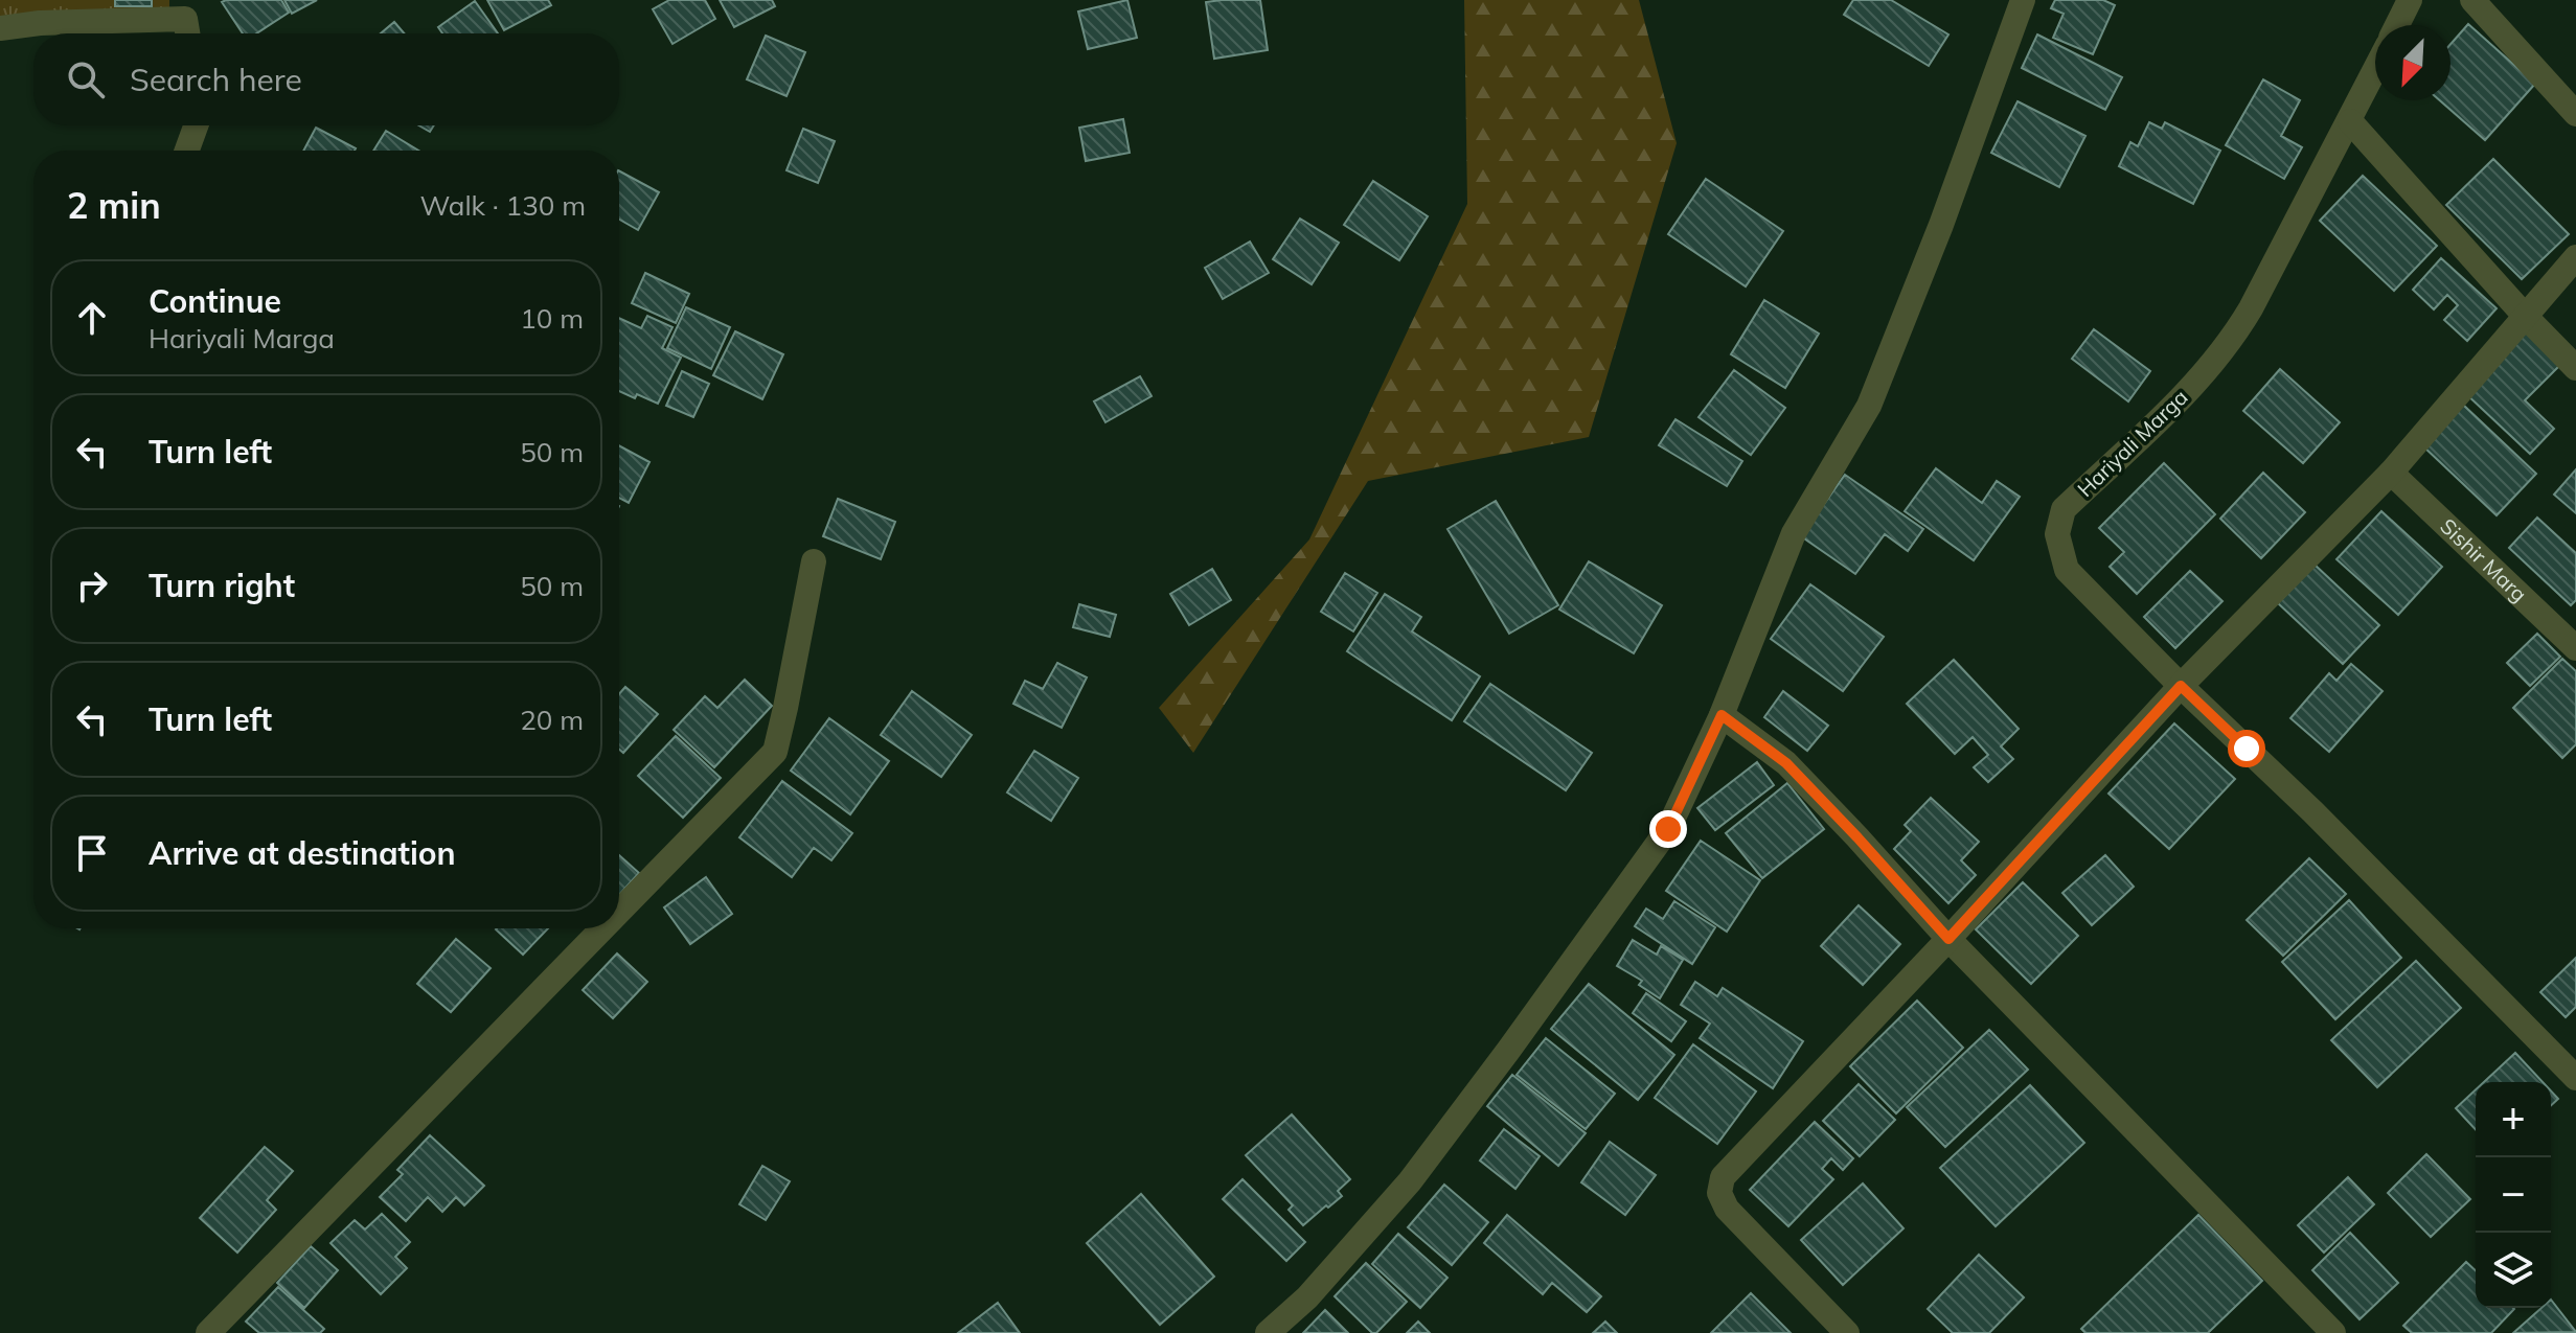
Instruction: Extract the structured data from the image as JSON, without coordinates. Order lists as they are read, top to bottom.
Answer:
{
  "streets": {
    "street": ["Hariyali Marga", "Sishir Marg"]
  },
  "north": "bottom left",
  "page": {
    "search": "Search here",
    "heading": ["2 min", "Walk · 130 m"],
    "list": [
      ["Continue", "Hariyali Marga", "10 m"],
      ["Turn left", "50 m"],
      ["Turn right", "50 m"],
      ["Turn left", "20 m"],
      "Arrive at destination"
    ],
    "map_buttons": ["+", "−"]
  }
}
